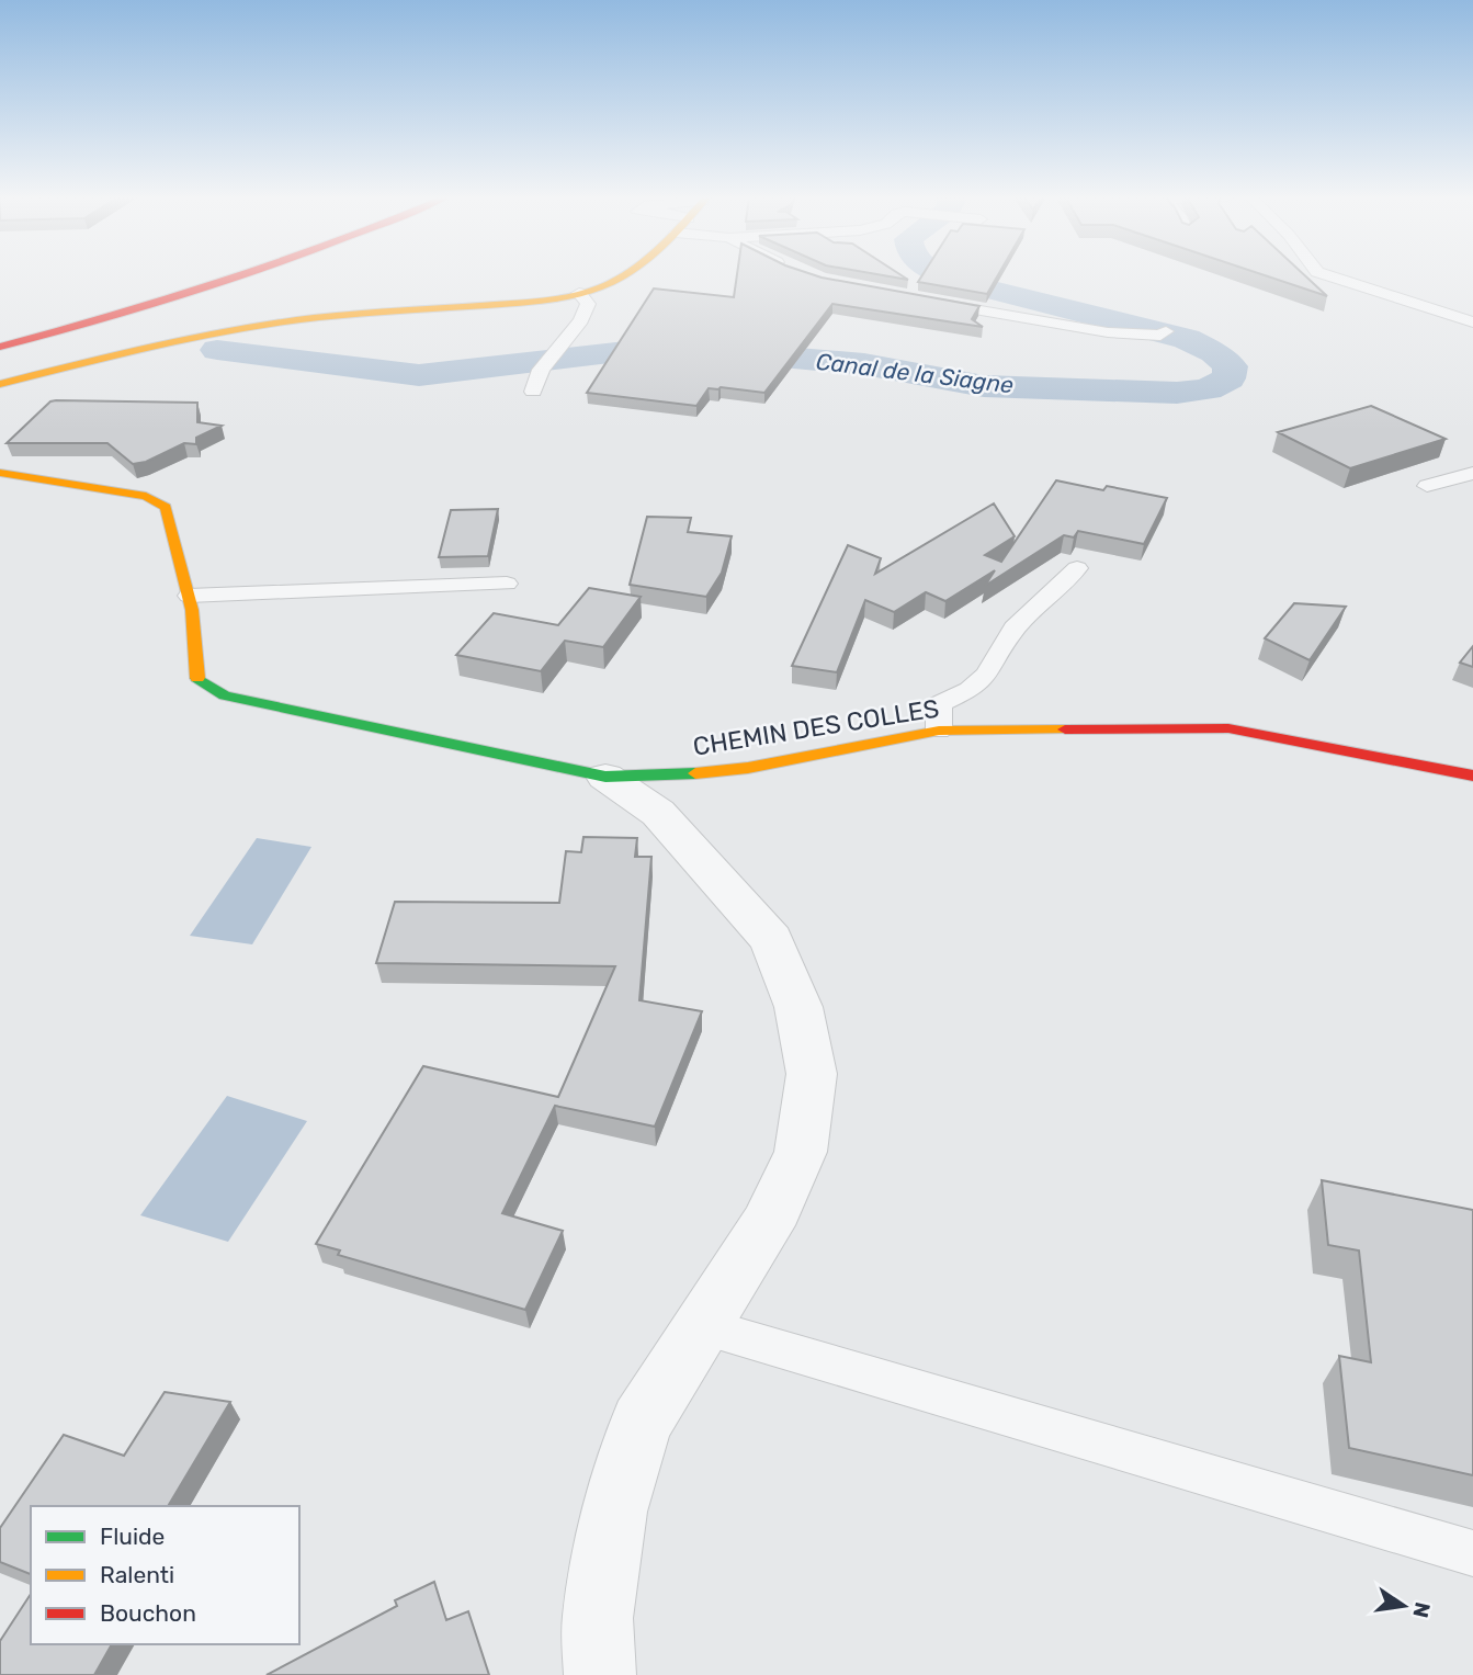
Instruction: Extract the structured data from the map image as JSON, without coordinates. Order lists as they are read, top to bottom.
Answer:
{
  "streets": {
    "main road": ["CHEMIN DES COLLES"]
  },
  "water": ["Canal de la Siagne"],
  "legend": ["Fluide", "Ralenti", "Bouchon"],
  "north": "right"
}
